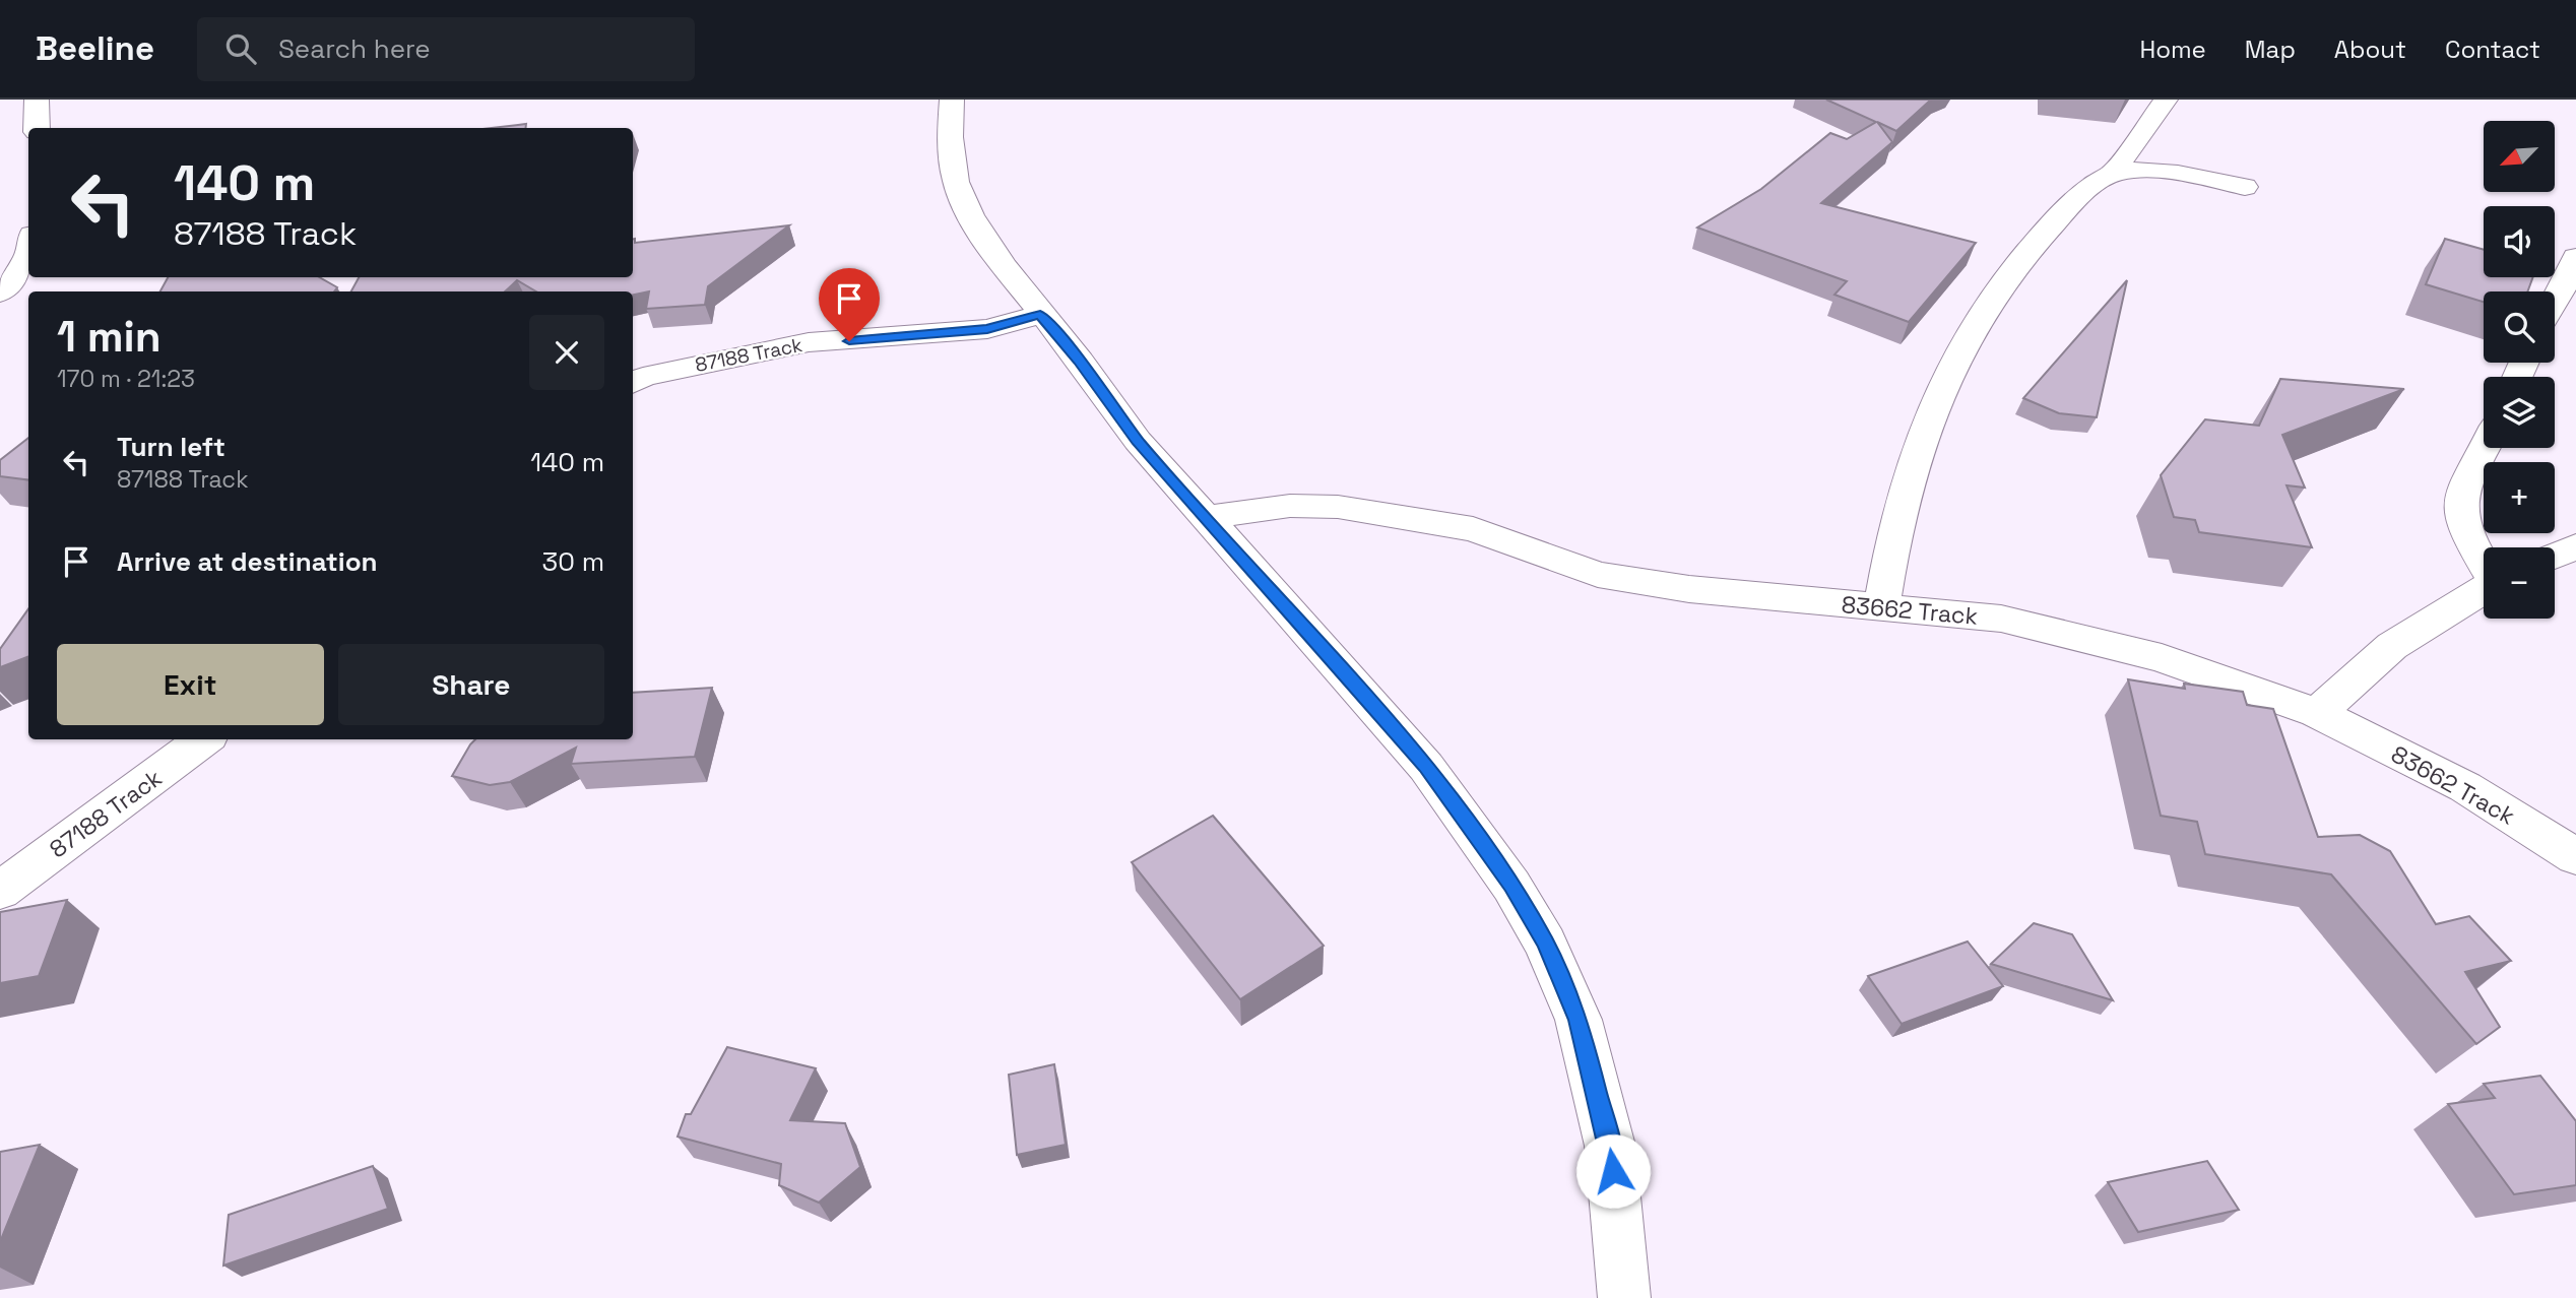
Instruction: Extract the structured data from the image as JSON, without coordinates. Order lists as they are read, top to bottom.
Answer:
{
  "streets": {
    "street": ["87188 Track", "83662 Track"]
  },
  "north": "bottom left",
  "page": {
    "header": "Beeline",
    "search": "Search here",
    "nav": [
      "Home",
      "Map",
      "About",
      "Contact"
    ],
    "map_buttons": ["+", "−"],
    "turn": ["140 m", "87188 Track"],
    "heading": ["1 min", "170 m · 21:23"],
    "list": [
      {
        "name": "Turn left",
        "note": "87188 Track",
        "value": "140 m"
      },
      {
        "name": "Arrive at destination",
        "value": "30 m"
      }
    ],
    "buttons": ["Exit", "Share"]
  }
}
